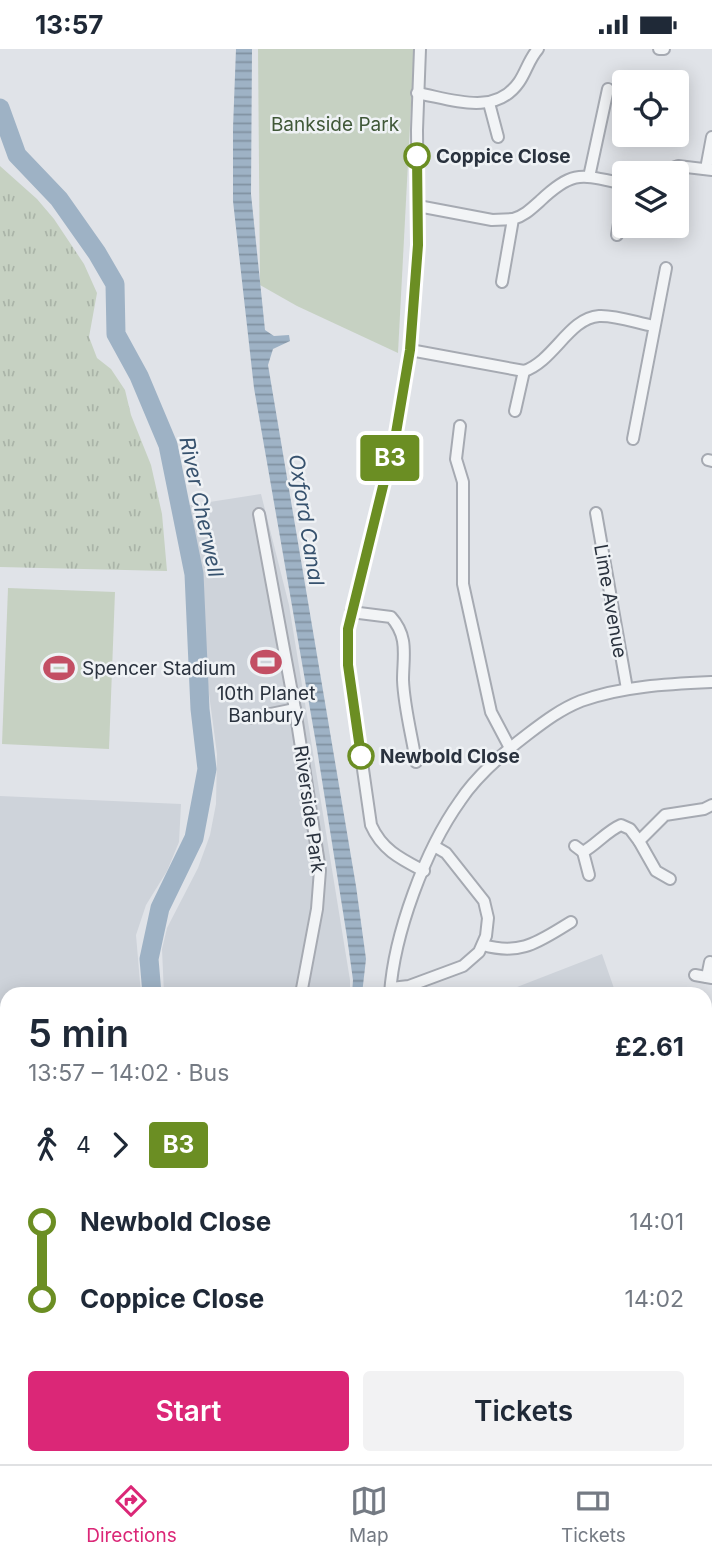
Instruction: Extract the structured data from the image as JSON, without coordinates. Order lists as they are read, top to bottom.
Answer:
{
  "streets": {
    "street": ["Lime Avenue", "Riverside Park"]
  },
  "water": ["River Cherwell", "Oxford Canal"],
  "parks": ["Bankside Park"],
  "places": {
    "other": ["Coppice Close", "Newbold Close"],
    "sports": ["10th Planet Banbury", "Spencer Stadium"]
  },
  "lines": ["bus line B3"],
  "page": {
    "status": "13:57",
    "on_map": "B3",
    "heading": ["5 min", "13:57 – 14:02 · Bus", "£2.61"],
    "legs": ["4", "B3"],
    "list": [
      {
        "name": "Newbold Close",
        "value": "14:01"
      },
      {
        "name": "Coppice Close",
        "value": "14:02"
      }
    ],
    "buttons": ["Start", "Tickets"],
    "tabs": ["Directions", "Map", "Tickets"]
  }
}
